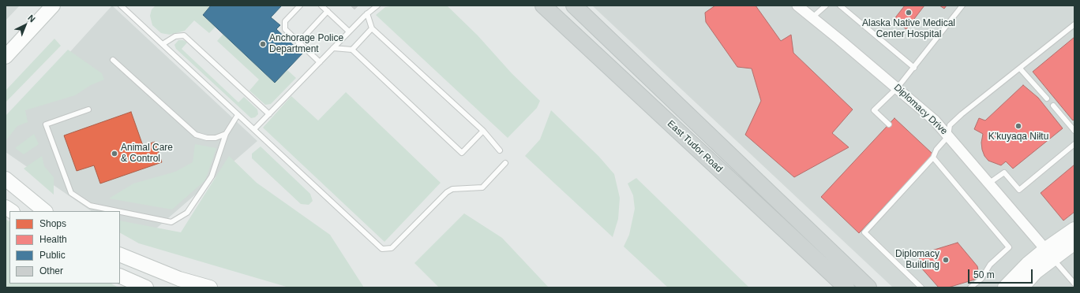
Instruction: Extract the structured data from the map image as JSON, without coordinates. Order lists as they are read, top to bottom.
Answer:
{
  "streets": {
    "main road": ["East Tudor Road"],
    "street": ["Diplomacy Drive"]
  },
  "places": [
    "Alaska Native Medical Center Hospital",
    "Anchorage Police Department",
    "K’kuyaqa Niłtu",
    "Animal Care & Control",
    "Diplomacy Building"
  ],
  "legend": [
    "Shops",
    "Health",
    "Public",
    "Other"
  ],
  "scale_bar": "50 m",
  "north": "top right"
}
